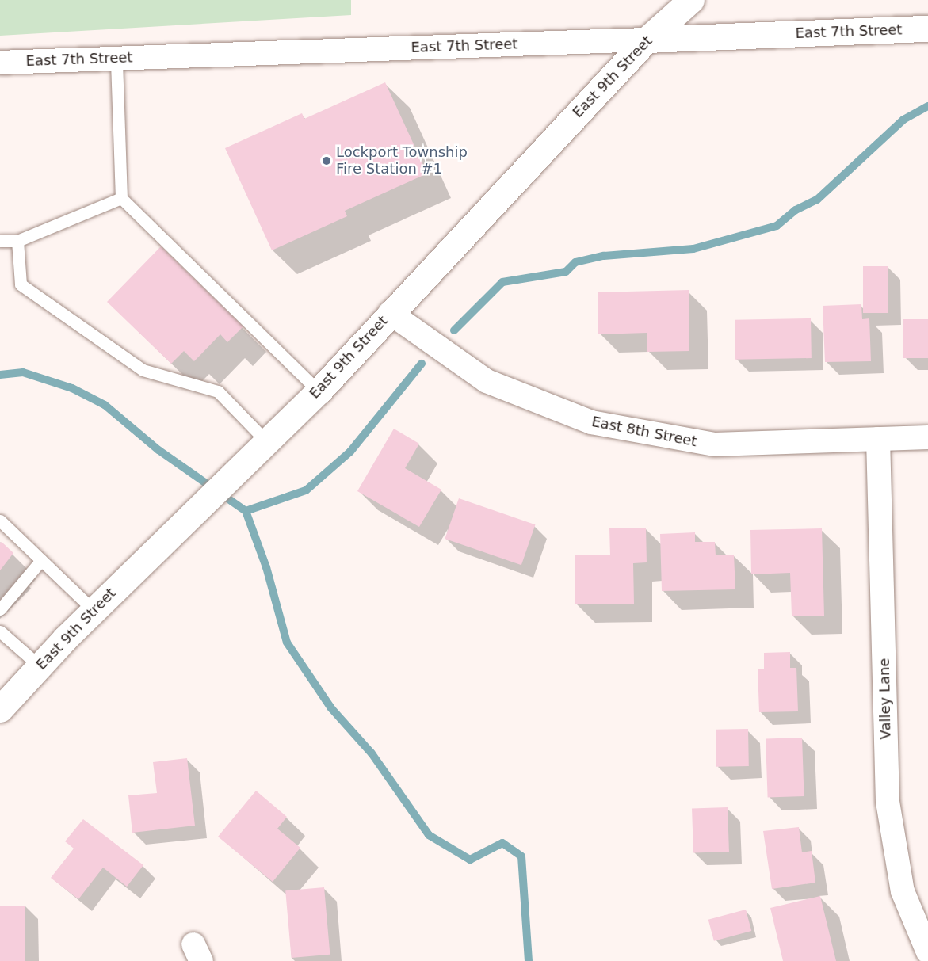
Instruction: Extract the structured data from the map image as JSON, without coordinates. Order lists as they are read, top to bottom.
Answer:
{
  "streets": {
    "main road": ["East 7th Street", "East 9th Street"],
    "street": ["East 8th Street", "Valley Lane"]
  },
  "crossings": [
    ["East 7th Street", "East 9th Street"],
    ["East 9th Street", "East 8th Street"],
    ["East 8th Street", "Valley Lane"]
  ],
  "places": ["Lockport Township Fire Station #1"]
}
